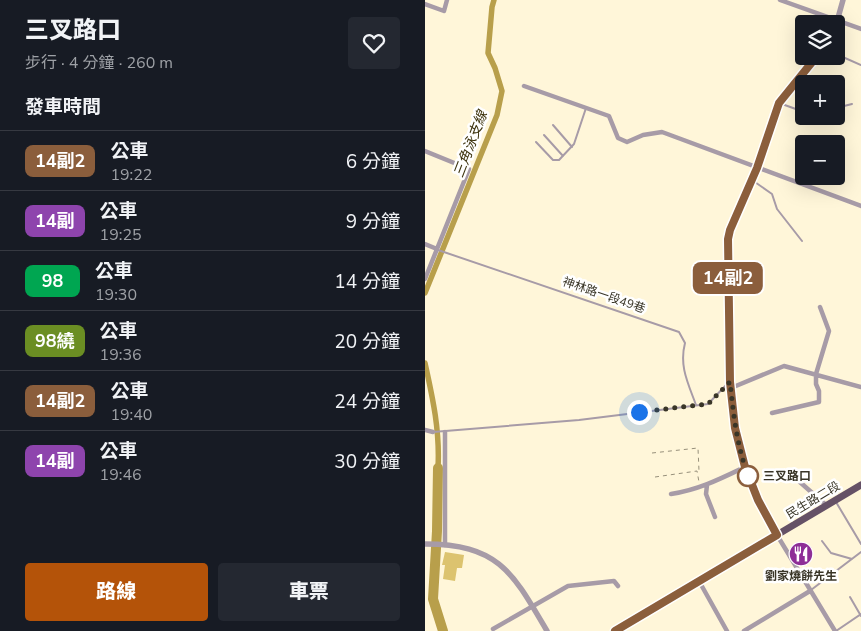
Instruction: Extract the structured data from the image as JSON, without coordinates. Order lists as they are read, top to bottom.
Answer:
{
  "streets": {
    "main road": ["民生路二段"],
    "lane": ["神林路一段49巷"]
  },
  "water": ["三角泳支線"],
  "places": {
    "other": ["三叉路口"],
    "restaurant": ["劉家燒餅先生"]
  },
  "lines": ["bus line 14副2"],
  "page": {
    "heading": [
      ["三叉路口", "步行 · 4 分鐘 · 260 m"],
      "發車時間"
    ],
    "on_map": "14副2",
    "map_buttons": ["+", "−"],
    "list": [
      {
        "mark": "14副2",
        "name": "公車",
        "note": "19:22",
        "value": "6 分鐘"
      },
      {
        "mark": "14副",
        "name": "公車",
        "note": "19:25",
        "value": "9 分鐘"
      },
      {
        "mark": "98",
        "name": "公車",
        "note": "19:30",
        "value": "14 分鐘"
      },
      {
        "mark": "98繞",
        "name": "公車",
        "note": "19:36",
        "value": "20 分鐘"
      },
      {
        "mark": "14副2",
        "name": "公車",
        "note": "19:40",
        "value": "24 分鐘"
      },
      {
        "mark": "14副",
        "name": "公車",
        "note": "19:46",
        "value": "30 分鐘"
      }
    ],
    "buttons": ["路線", "車票"]
  }
}
